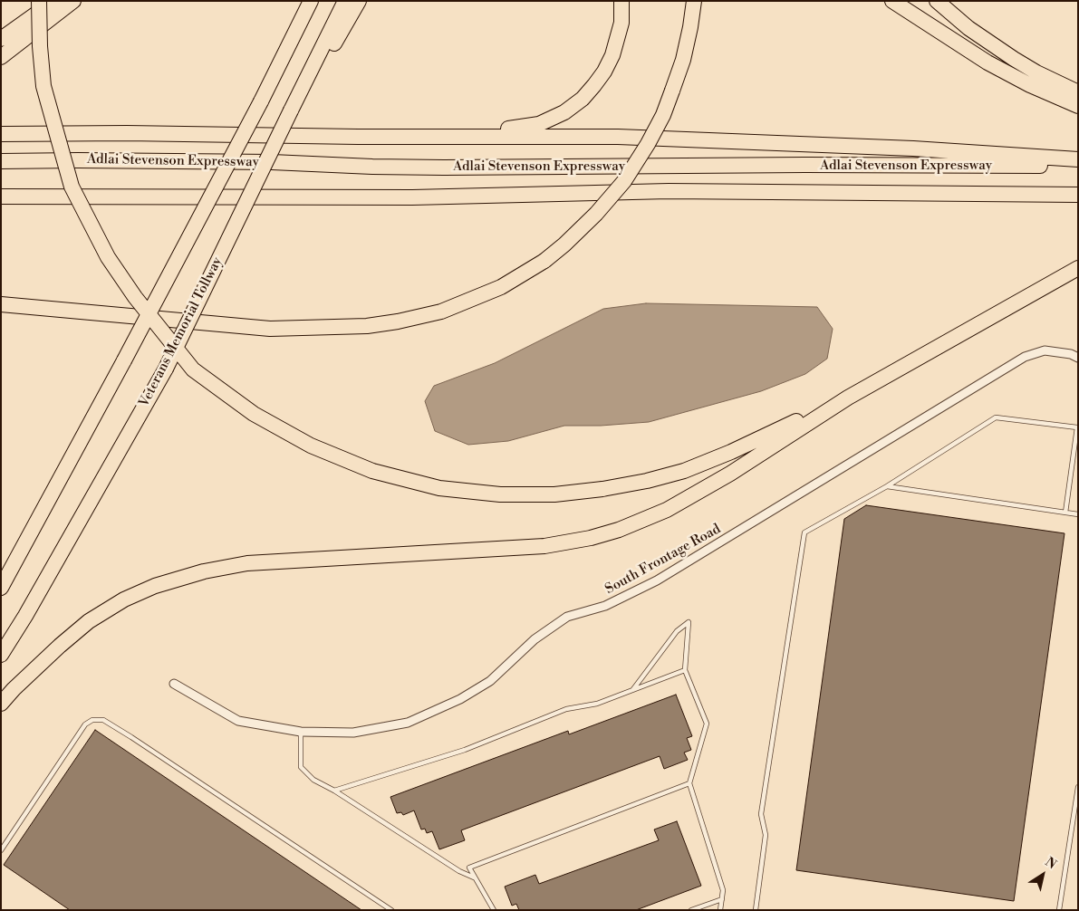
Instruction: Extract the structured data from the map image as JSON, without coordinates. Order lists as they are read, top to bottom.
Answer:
{
  "streets": {
    "highway": ["Adlai Stevenson Expressway", "Veterans Memorial Tollway"],
    "street": ["South Frontage Road"]
  },
  "north": "top right"
}
